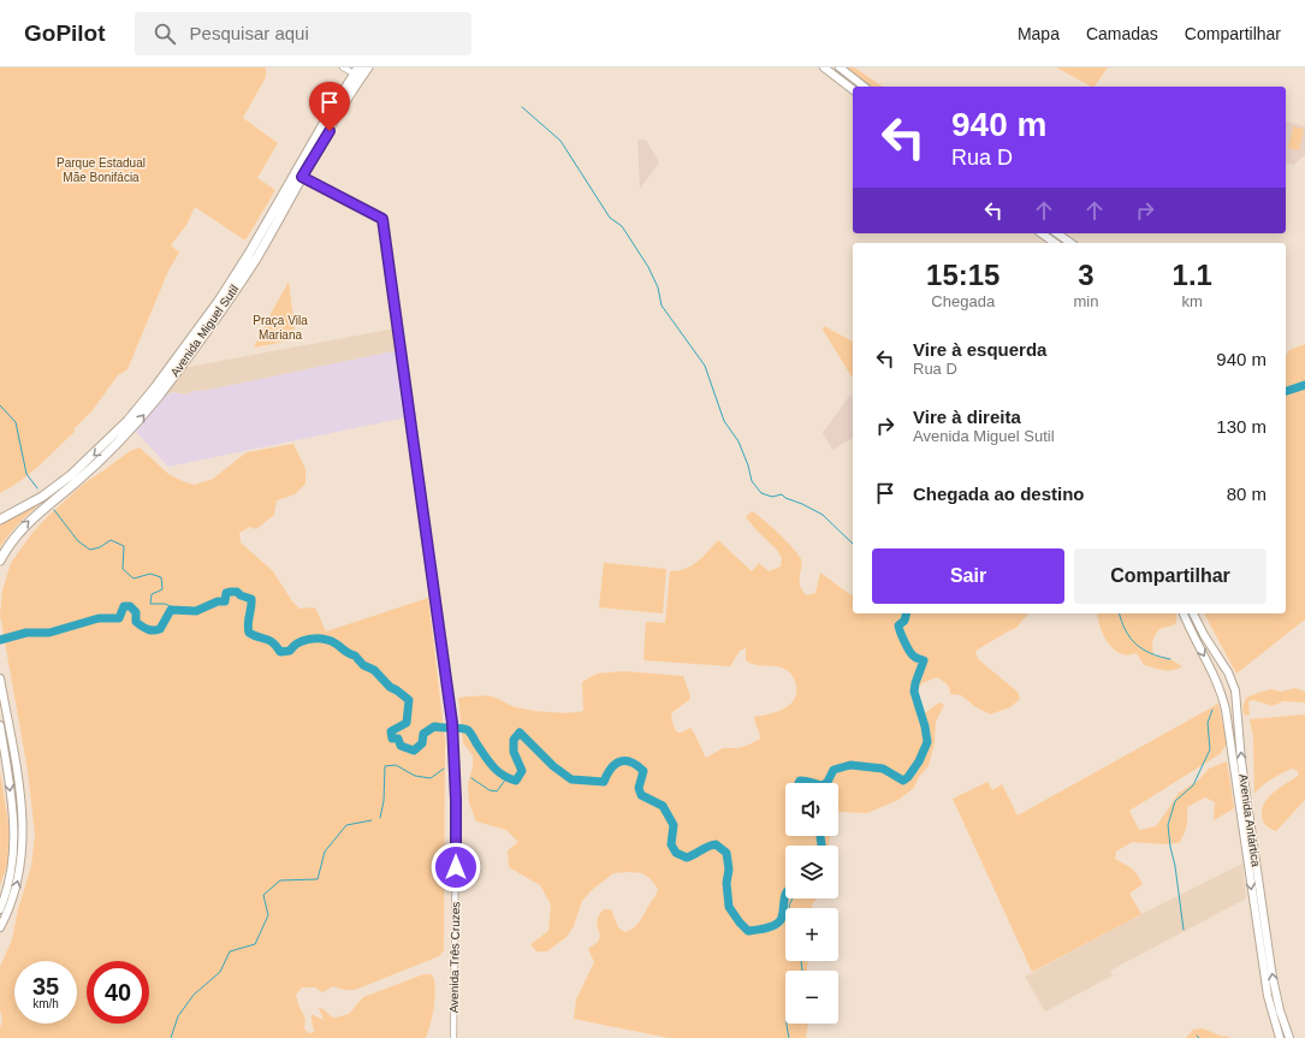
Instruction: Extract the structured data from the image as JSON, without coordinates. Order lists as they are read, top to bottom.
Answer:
{
  "streets": {
    "highway": ["Avenida Miguel Sutil"],
    "main road": ["Avenida Antártica"],
    "street": ["Avenida Três Cruzes"]
  },
  "crossings": [
    ["Avenida Miguel Sutil", "Avenida Três Cruzes"]
  ],
  "parks": ["Parque Estadual Mãe Bonifácia", "Praça Vila Mariana"],
  "page": {
    "header": "GoPilot",
    "search": "Pesquisar aqui",
    "nav": ["Mapa", "Camadas", "Compartilhar"],
    "turn": ["940 m", "Rua D"],
    "eta": [
      "15:15",
      "Chegada",
      "3",
      "min",
      "1.1",
      "km"
    ],
    "list": [
      {
        "name": "Vire à esquerda",
        "note": "Rua D",
        "value": "940 m"
      },
      {
        "name": "Vire à direita",
        "note": "Avenida Miguel Sutil",
        "value": "130 m"
      },
      {
        "name": "Chegada ao destino",
        "value": "80 m"
      }
    ],
    "buttons": ["Sair", "Compartilhar"],
    "map_buttons": ["+", "−"],
    "speed": "35 km/h",
    "limit": "40"
  }
}
